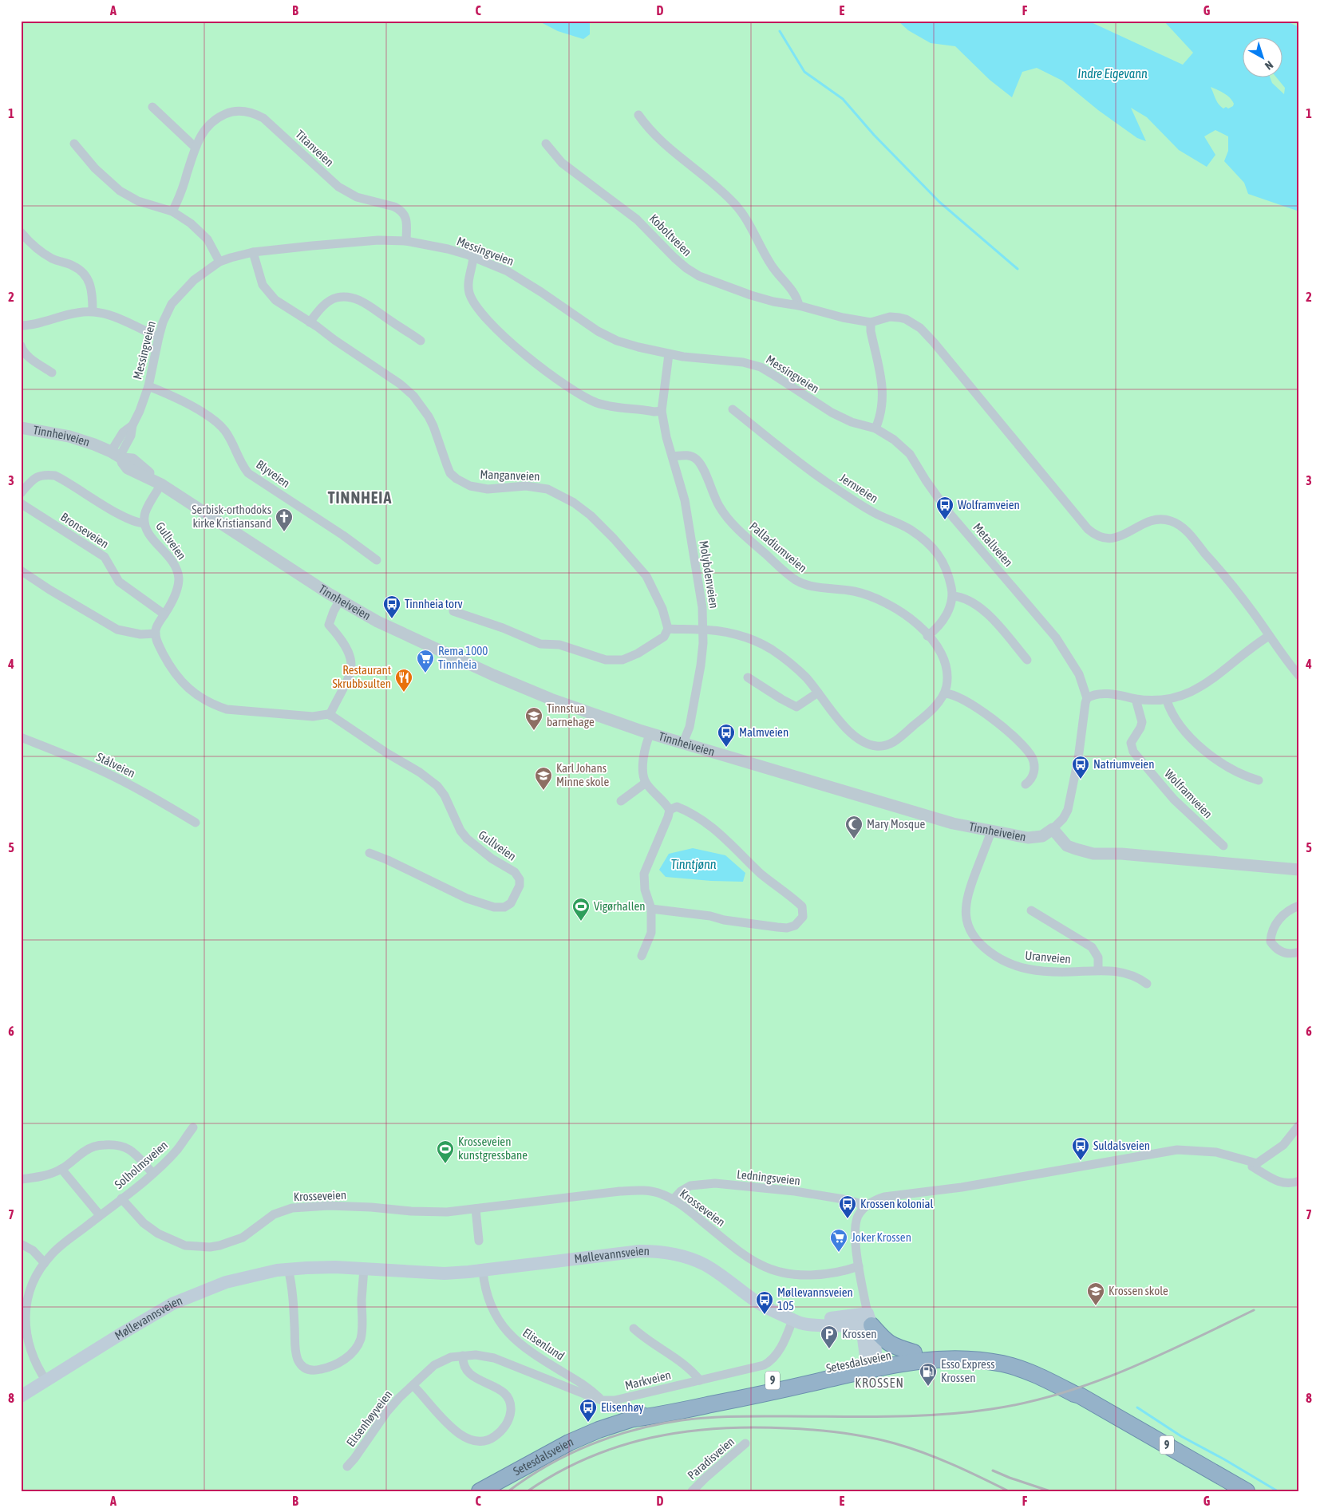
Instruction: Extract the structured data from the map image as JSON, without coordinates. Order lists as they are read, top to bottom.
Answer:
{
  "streets": {
    "highway": ["Setesdalsveien", "9"],
    "main road": ["Møllevannsveien"],
    "street": [
      "Titanveien",
      "Koboltveien",
      "Messingveien",
      "Tinnheiveien",
      "Blyveien",
      "Manganveien",
      "Jernveien",
      "Bronseveien",
      "Gullveien",
      "Metallveien",
      "Palladiumveien",
      "Molybdenveien",
      "Stålveien",
      "Wolframveien",
      "Uranveien",
      "Solholmsveien",
      "Ledningsveien",
      "Krosseveien",
      "Elisenlund",
      "Markveien",
      "Elisenhøyveien",
      "Paradisveien"
    ]
  },
  "crossings": [
    ["Titanveien", "Messingveien"],
    ["Messingveien", "Tinnheiveien"],
    ["Messingveien", "Blyveien"],
    ["Messingveien", "Manganveien"],
    ["Messingveien", "Metallveien"],
    ["Messingveien", "Molybdenveien"],
    ["Tinnheiveien", "Gullveien"],
    ["Tinnheiveien", "Metallveien"],
    ["Tinnheiveien", "Molybdenveien"],
    ["Tinnheiveien", "Uranveien"],
    ["Bronseveien", "Gullveien"],
    ["Palladiumveien", "Molybdenveien"],
    ["Solholmsveien", "Krosseveien"],
    ["Solholmsveien", "Møllevannsveien"],
    ["Ledningsveien", "Krosseveien"],
    ["Møllevannsveien", "Elisenlund"],
    ["Møllevannsveien", "Markveien"],
    ["Møllevannsveien", "9"],
    ["Elisenlund", "Markveien"],
    ["Elisenlund", "Elisenhøyveien"],
    ["Setesdalsveien", "9"],
    ["Markveien", "Elisenhøyveien"]
  ],
  "districts": ["TINNHEIA", "KROSSEN"],
  "water": ["Indre Eigevann", "Tinntjønn"],
  "places": {
    "bus stop": [
      "Wolframveien",
      "Tinnheia torv",
      "Malmveien",
      "Natriumveien",
      "Suldalsveien",
      "Krossen kolonial",
      "Møllevannsveien 105",
      "Elisenhøy"
    ],
    "church": ["Serbisk-orthodoks kirke Kristiansand"],
    "supermarket": ["Rema 1000 Tinnheia", "Joker Krossen"],
    "restaurant": ["Restaurant Skrubbsulten"],
    "school or university": ["Tinnstua barnehage", "Karl Johans Minne skole", "Krossen skole"],
    "mosque": ["Mary Mosque"],
    "sports": ["Vigørhallen", "Krosseveien kunstgressbane"],
    "parking": ["Krossen"],
    "fuel station": ["Esso Express Krossen"]
  },
  "north": "bottom right",
  "grid": {
    "columns": [
      "A",
      "B",
      "C",
      "D",
      "E",
      "F",
      "G"
    ],
    "rows": [
      "1",
      "2",
      "3",
      "4",
      "5",
      "6",
      "7",
      "8"
    ]
  }
}
